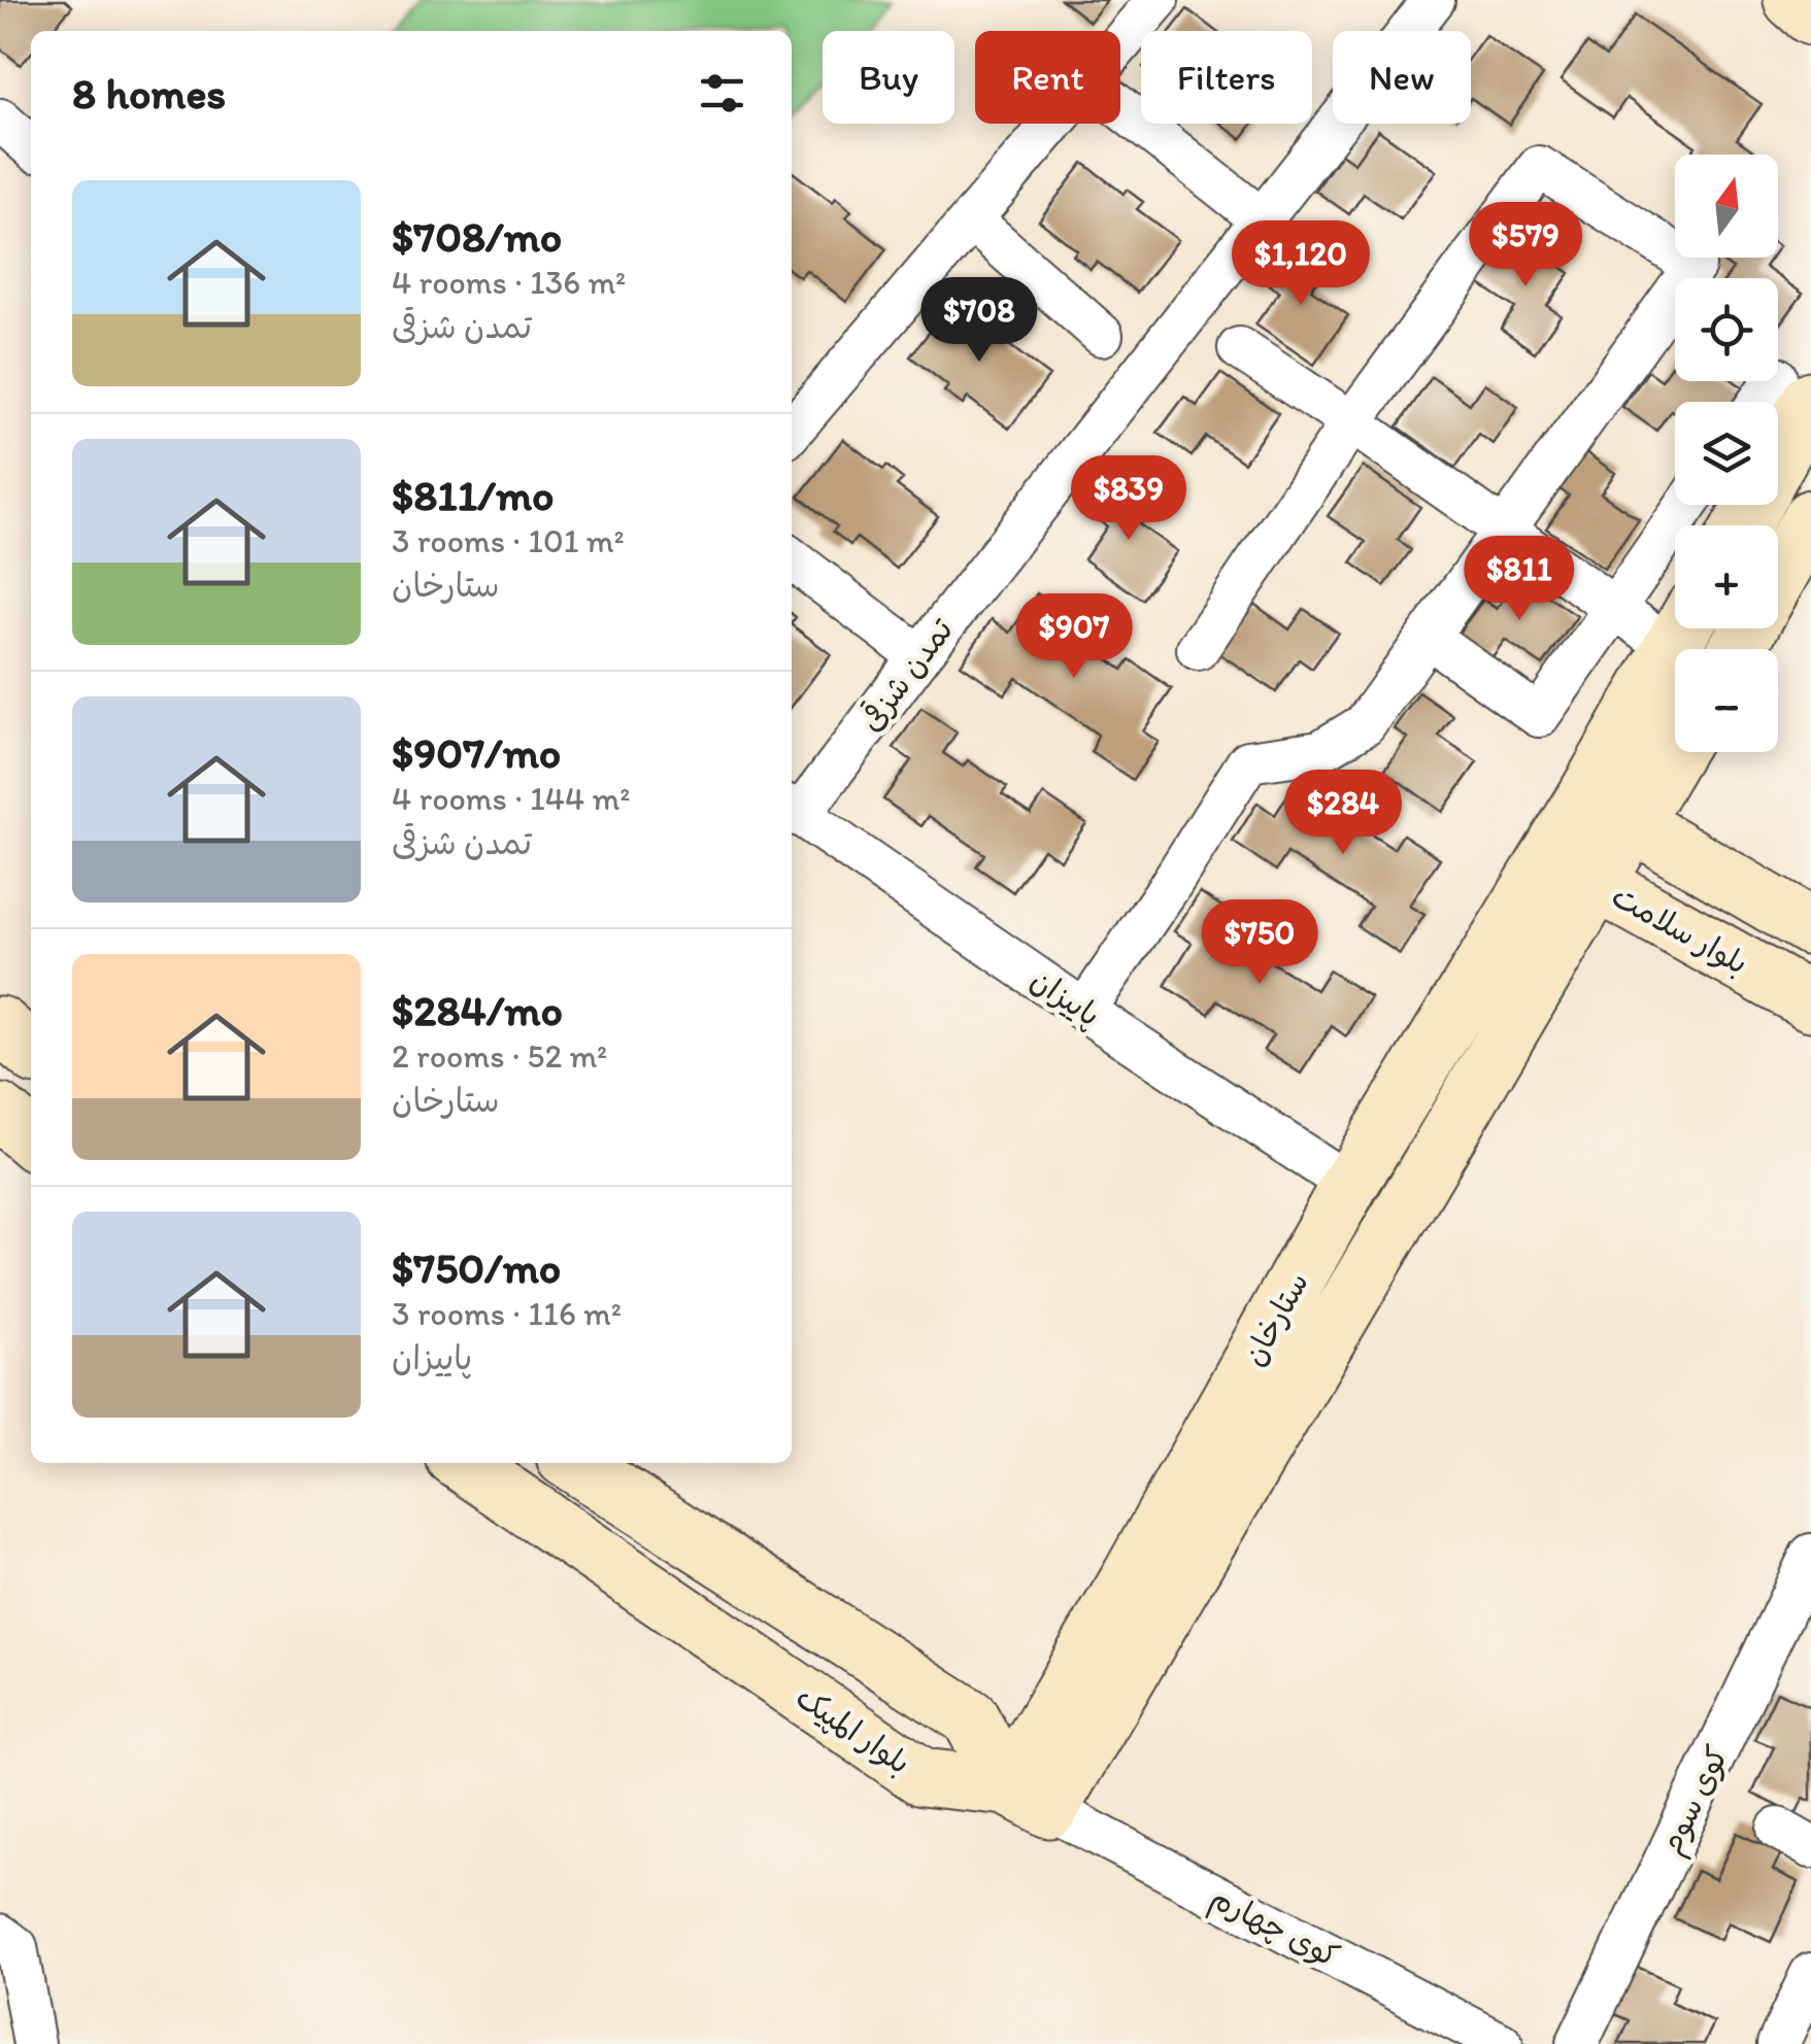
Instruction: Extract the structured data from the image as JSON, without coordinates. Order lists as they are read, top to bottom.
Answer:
{
  "streets": {
    "main road": ["بلوار سلامت", "ستارخان", "بلوار المپیک"],
    "street": [
      "تمدن شزقی",
      "پاییزان",
      "کوی سوم",
      "کوی چهارم"
    ]
  },
  "crossings": [
    ["تمدن شزقی", "پاییزان"],
    ["بلوار سلامت", "ستارخان"],
    ["پاییزان", "ستارخان"],
    ["ستارخان", "بلوار المپیک"],
    ["ستارخان", "کوی چهارم"],
    ["بلوار المپیک", "کوی چهارم"]
  ],
  "north": "top",
  "page": {
    "chip": [
      "Buy",
      "Rent",
      "Filters",
      "New"
    ],
    "heading": "8 homes",
    "map_buttons": ["+", "−"],
    "list": [
      {
        "name": "$708/mo",
        "note": "4 rooms · 136 m² · تمدن شزقی"
      },
      {
        "name": "$811/mo",
        "note": "3 rooms · 101 m² · ستارخان"
      },
      {
        "name": "$907/mo",
        "note": "4 rooms · 144 m² · تمدن شزقی"
      },
      {
        "name": "$284/mo",
        "note": "2 rooms · 52 m² · ستارخان"
      },
      {
        "name": "$750/mo",
        "note": "3 rooms · 116 m² · پاییزان"
      }
    ],
    "price": [
      "$579",
      "$1,120",
      "$708",
      "$839",
      "$811",
      "$907",
      "$284",
      "$750"
    ]
  }
}
